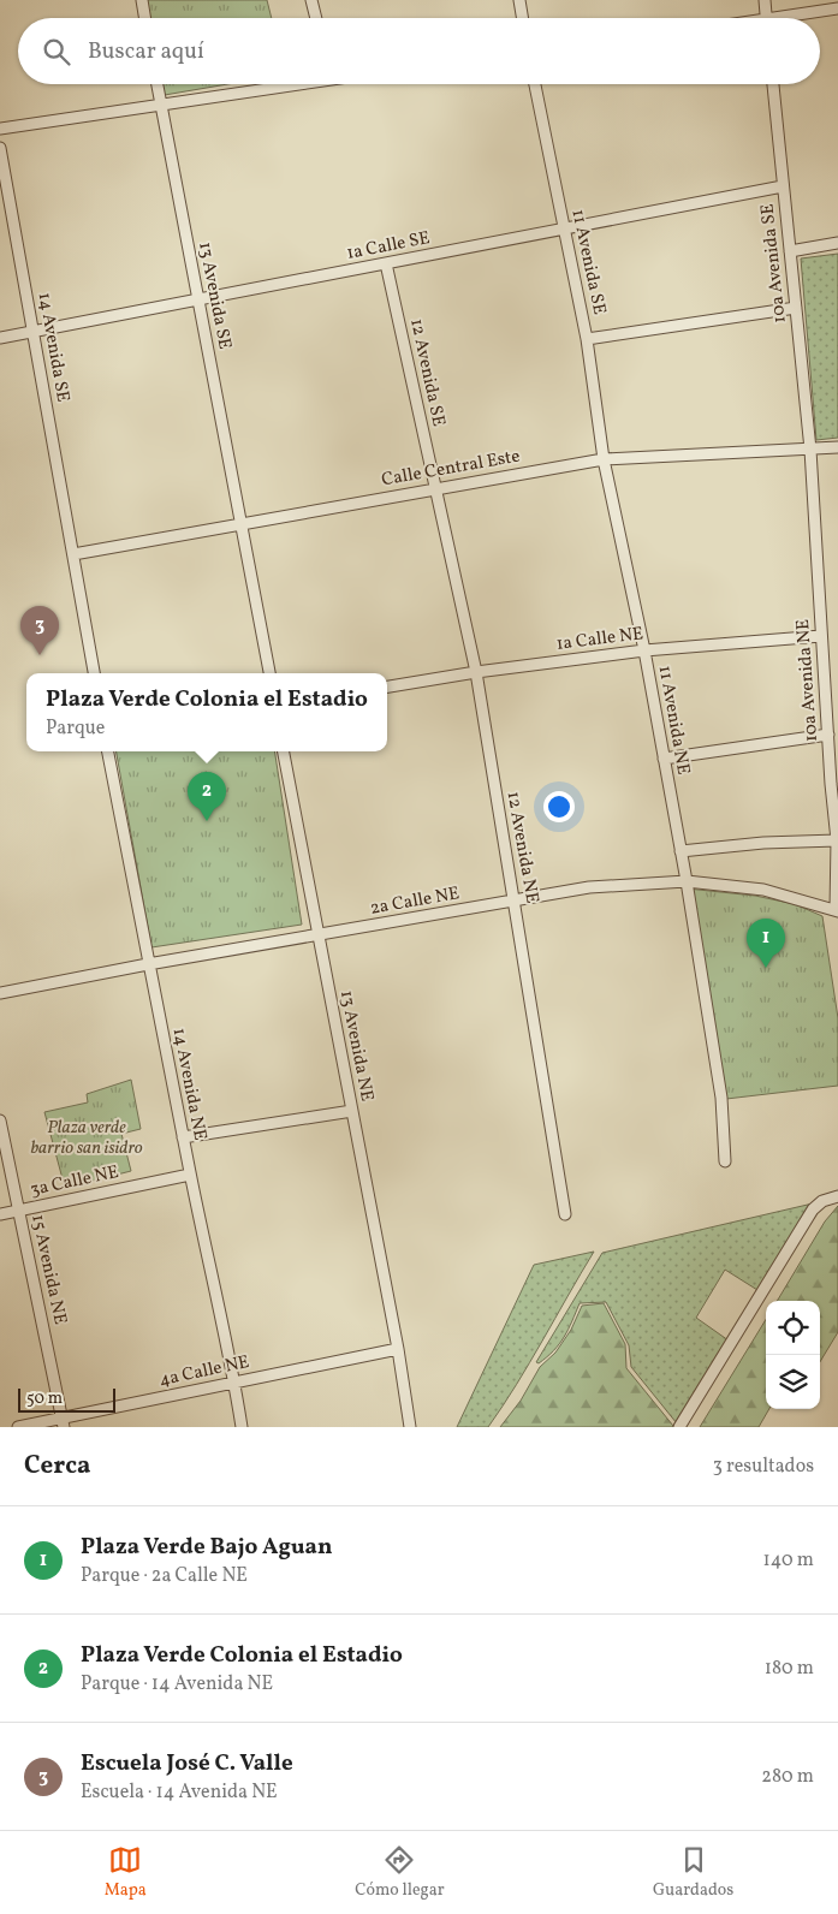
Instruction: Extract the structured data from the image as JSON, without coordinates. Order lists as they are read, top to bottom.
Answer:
{
  "streets": {
    "street": [
      "1a Calle SE",
      "11 Avenida SE",
      "10a Avenida SE",
      "13 Avenida SE",
      "14 Avenida SE",
      "12 Avenida SE",
      "Calle Central Este",
      "1a Calle NE",
      "10a Avenida NE",
      "11 Avenida NE",
      "12 Avenida NE",
      "2a Calle NE",
      "13 Avenida NE",
      "14 Avenida NE",
      "3a Calle NE",
      "15 Avenida NE",
      "4a Calle NE"
    ]
  },
  "crossings": [
    ["1a Calle SE", "11 Avenida SE"],
    ["1a Calle SE", "10a Avenida SE"],
    ["1a Calle SE", "13 Avenida SE"],
    ["1a Calle SE", "14 Avenida SE"],
    ["1a Calle SE", "12 Avenida SE"],
    ["11 Avenida SE", "Calle Central Este"],
    ["11 Avenida SE", "11 Avenida NE"],
    ["10a Avenida SE", "Calle Central Este"],
    ["10a Avenida SE", "10a Avenida NE"],
    ["13 Avenida SE", "Calle Central Este"],
    ["14 Avenida SE", "Calle Central Este"],
    ["12 Avenida SE", "Calle Central Este"],
    ["12 Avenida SE", "12 Avenida NE"],
    ["Calle Central Este", "10a Avenida NE"],
    ["Calle Central Este", "11 Avenida NE"],
    ["Calle Central Este", "12 Avenida NE"],
    ["1a Calle NE", "10a Avenida NE"],
    ["1a Calle NE", "11 Avenida NE"],
    ["1a Calle NE", "12 Avenida NE"],
    ["10a Avenida NE", "2a Calle NE"],
    ["11 Avenida NE", "2a Calle NE"],
    ["12 Avenida NE", "2a Calle NE"],
    ["2a Calle NE", "13 Avenida NE"],
    ["2a Calle NE", "14 Avenida NE"],
    ["13 Avenida NE", "4a Calle NE"],
    ["14 Avenida NE", "3a Calle NE"],
    ["14 Avenida NE", "4a Calle NE"],
    ["3a Calle NE", "15 Avenida NE"],
    ["15 Avenida NE", "4a Calle NE"]
  ],
  "parks": ["Plaza verde barrio san isidro"],
  "scale_bar": "50 m",
  "page": {
    "search": "Buscar aquí",
    "pins": ["3", "2", "1"],
    "popup": ["Plaza Verde Colonia el Estadio", "Parque"],
    "scale": "50 m",
    "heading": ["Cerca", "3 resultados"],
    "list": [
      {
        "mark": "1",
        "name": "Plaza Verde Bajo Aguan",
        "note": "Parque · 2a Calle NE",
        "value": "140 m"
      },
      {
        "mark": "2",
        "name": "Plaza Verde Colonia el Estadio",
        "note": "Parque · 14 Avenida NE",
        "value": "180 m"
      },
      {
        "mark": "3",
        "name": "Escuela José C. Valle",
        "note": "Escuela · 14 Avenida NE",
        "value": "280 m"
      }
    ],
    "nav": ["Mapa", "Cómo llegar", "Guardados"]
  }
}
